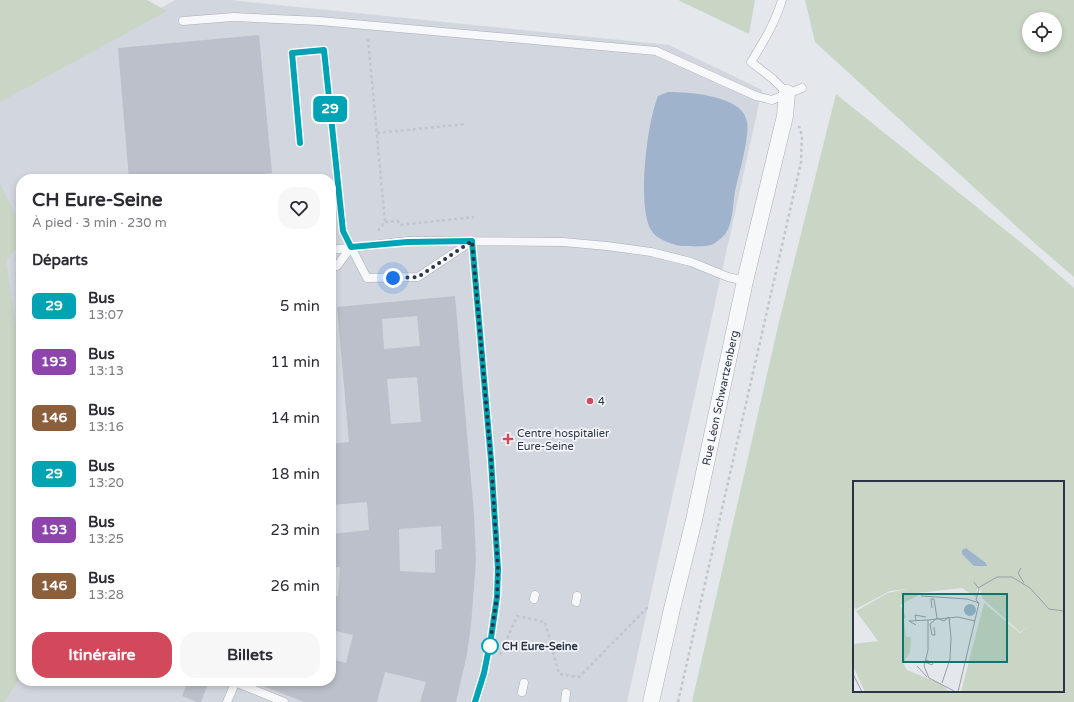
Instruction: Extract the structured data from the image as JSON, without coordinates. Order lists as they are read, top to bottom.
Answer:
{
  "streets": {
    "street": ["Rue Léon Schwartzenberg"]
  },
  "places": {
    "other": ["4", "CH Eure-Seine"],
    "health": ["Centre hospitalier Eure-Seine"]
  },
  "lines": ["bus line 29"],
  "page": {
    "on_map": "29",
    "heading": [
      ["CH Eure-Seine", "À pied · 3 min · 230 m"],
      "Départs"
    ],
    "list": [
      {
        "mark": "29",
        "name": "Bus",
        "note": "13:07",
        "value": "5 min"
      },
      {
        "mark": "193",
        "name": "Bus",
        "note": "13:13",
        "value": "11 min"
      },
      {
        "mark": "146",
        "name": "Bus",
        "note": "13:16",
        "value": "14 min"
      },
      {
        "mark": "29",
        "name": "Bus",
        "note": "13:20",
        "value": "18 min"
      },
      {
        "mark": "193",
        "name": "Bus",
        "note": "13:25",
        "value": "23 min"
      },
      {
        "mark": "146",
        "name": "Bus",
        "note": "13:28",
        "value": "26 min"
      }
    ],
    "buttons": ["Itinéraire", "Billets"]
  }
}
